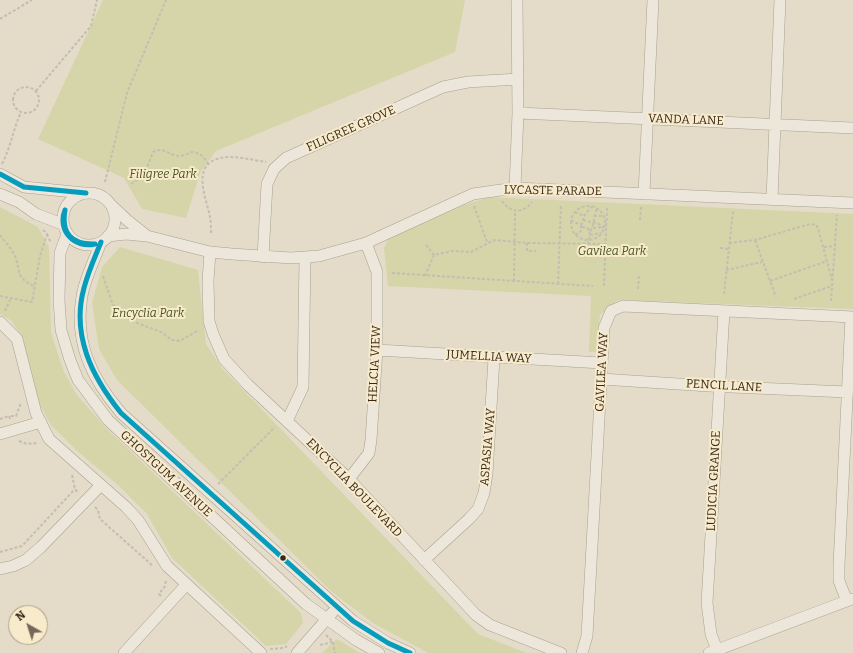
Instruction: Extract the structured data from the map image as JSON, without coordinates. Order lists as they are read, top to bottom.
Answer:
{
  "streets": {
    "street": [
      "VANDA LANE",
      "FILIGREE GROVE",
      "LYCASTE PARADE",
      "JUMELLIA WAY",
      "HELCIA VIEW",
      "GAVILEA WAY",
      "PENCIL LANE",
      "ASPASIA WAY",
      "GHOSTGUM AVENUE",
      "LUDICIA GRANGE",
      "ENCYCLIA BOULEVARD"
    ]
  },
  "crossings": [
    ["FILIGREE GROVE", "LYCASTE PARADE"],
    ["LYCASTE PARADE", "HELCIA VIEW"],
    ["LYCASTE PARADE", "GHOSTGUM AVENUE"],
    ["LYCASTE PARADE", "ENCYCLIA BOULEVARD"],
    ["JUMELLIA WAY", "HELCIA VIEW"],
    ["JUMELLIA WAY", "GAVILEA WAY"],
    ["JUMELLIA WAY", "ASPASIA WAY"],
    ["HELCIA VIEW", "ENCYCLIA BOULEVARD"],
    ["GAVILEA WAY", "PENCIL LANE"],
    ["GAVILEA WAY", "LUDICIA GRANGE"],
    ["PENCIL LANE", "LUDICIA GRANGE"],
    ["ASPASIA WAY", "ENCYCLIA BOULEVARD"]
  ],
  "parks": ["Filigree Park", "Gavilea Park", "Encyclia Park"],
  "north": "top left"
}
